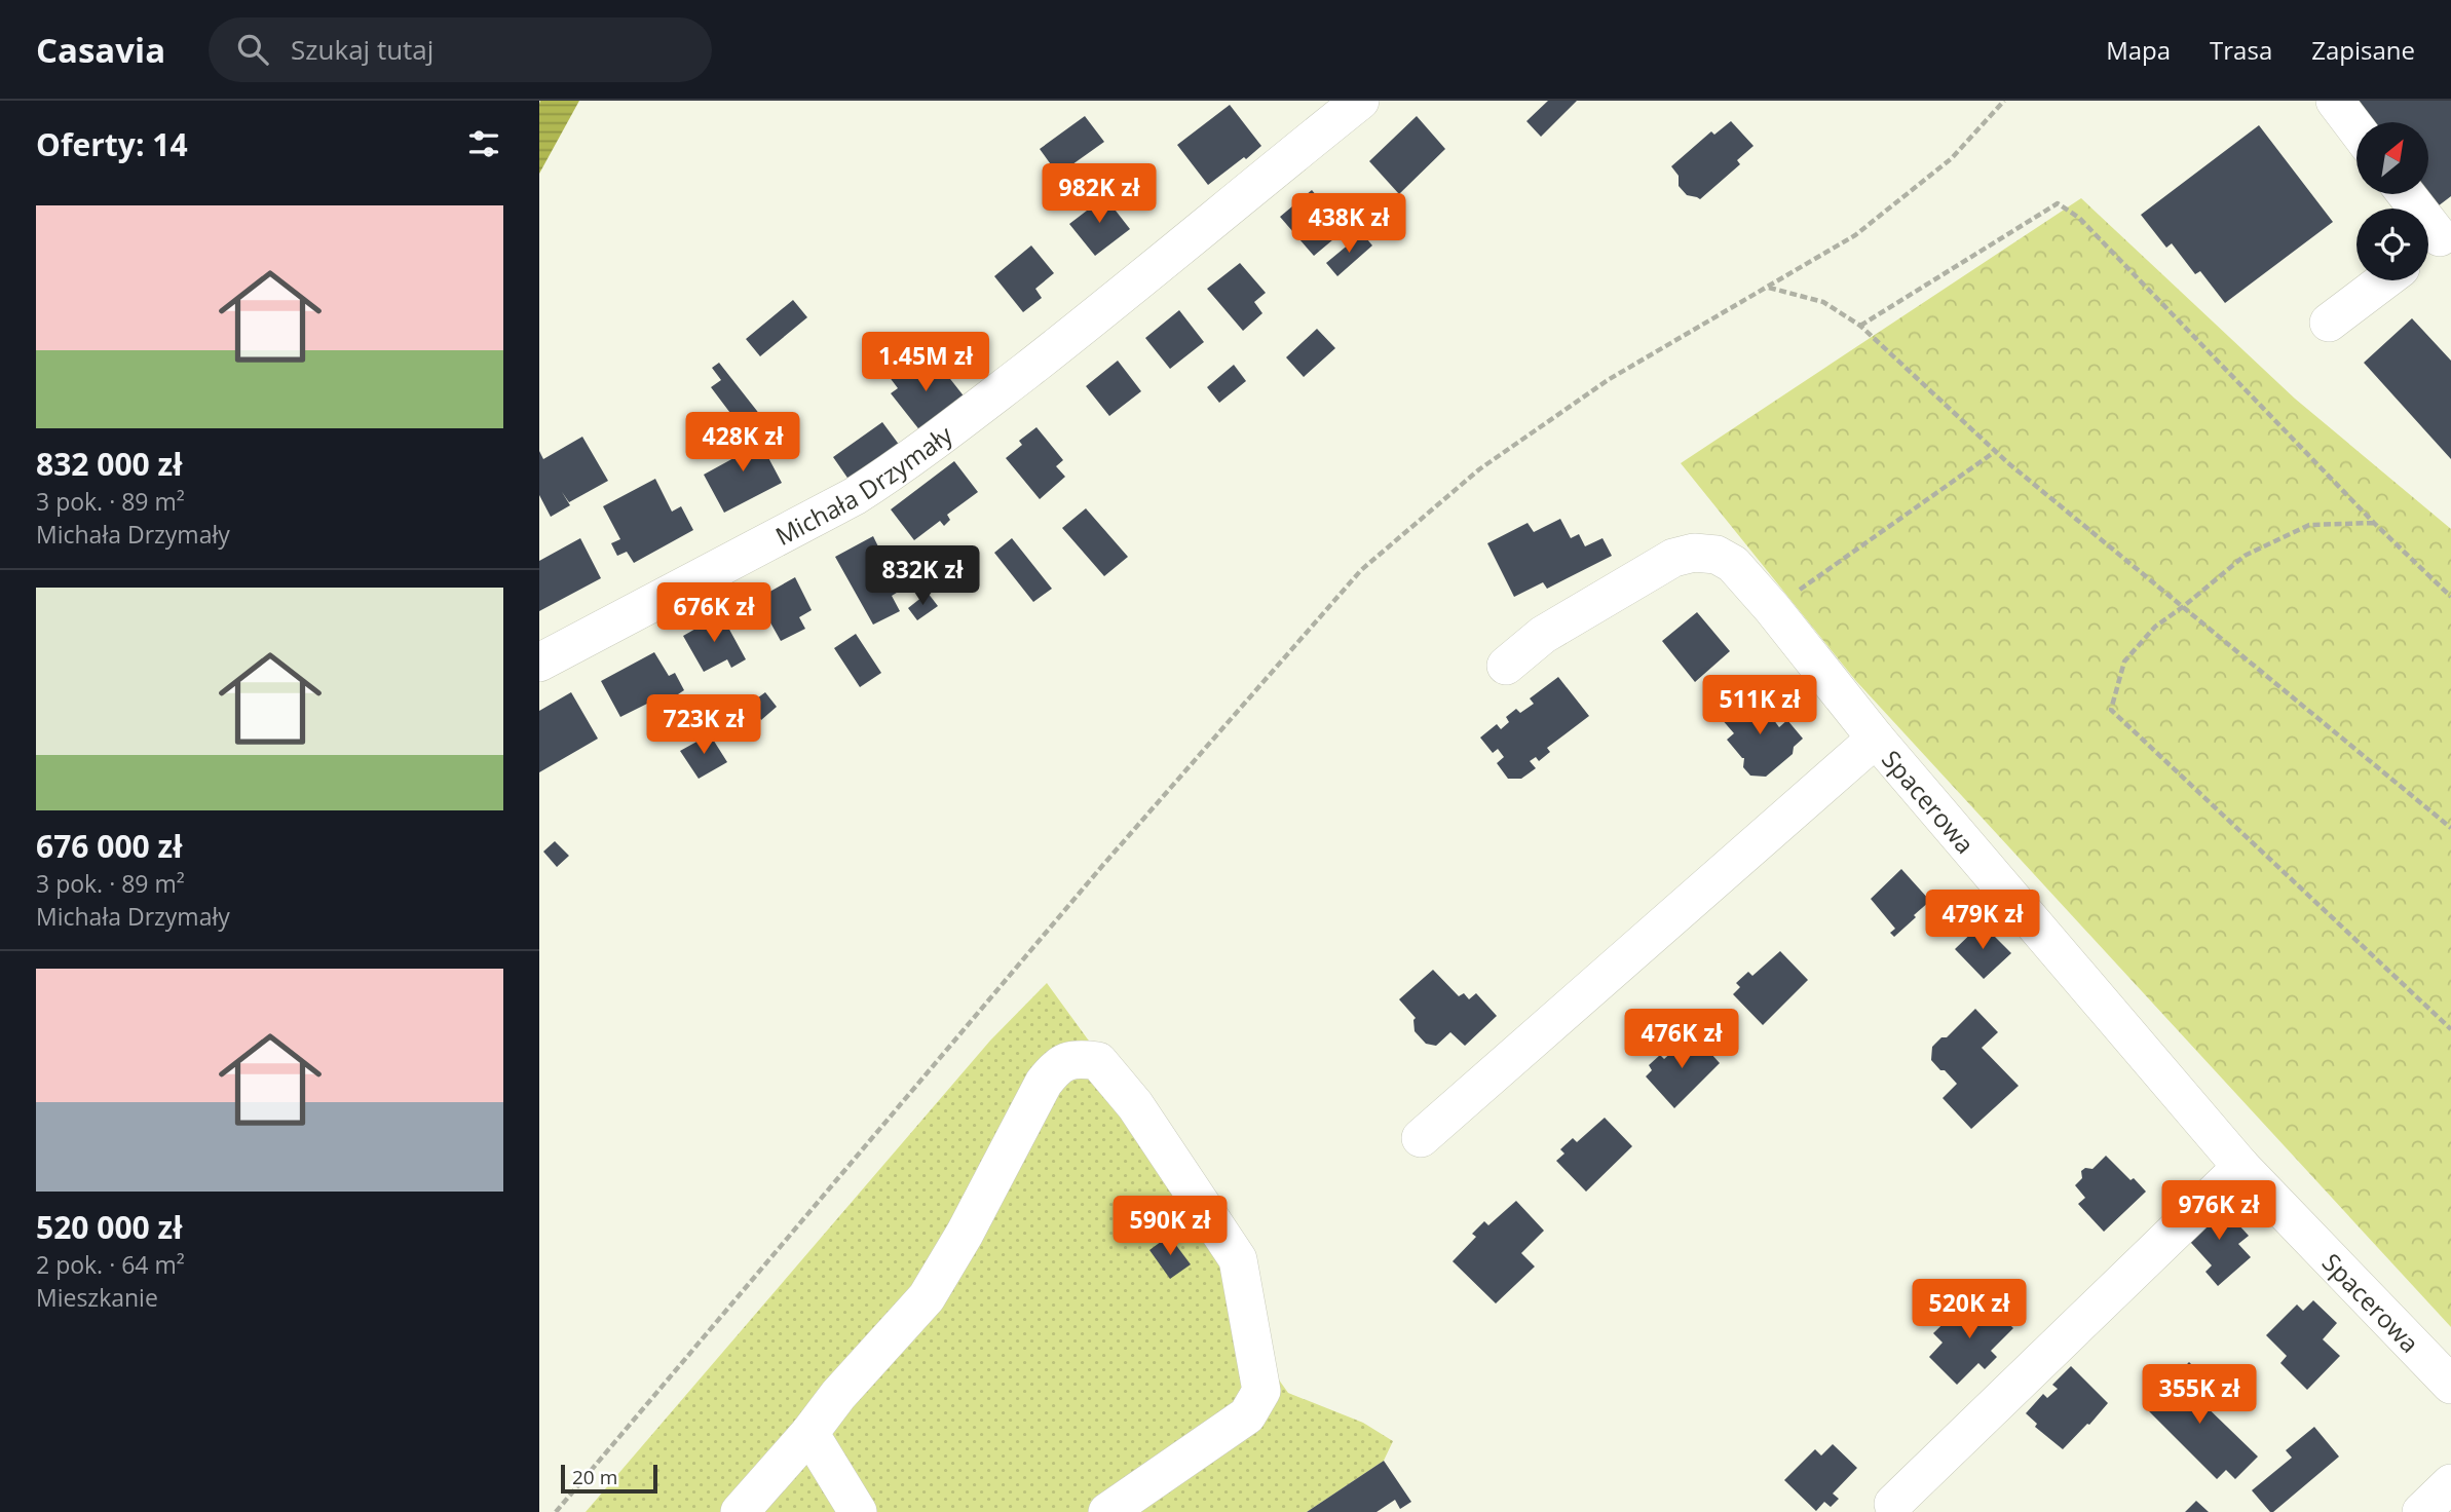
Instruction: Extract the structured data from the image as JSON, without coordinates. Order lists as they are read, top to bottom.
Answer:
{
  "streets": {
    "street": ["Michała Drzymały", "Spacerowa"]
  },
  "scale_bar": "20 m",
  "north": "top right",
  "page": {
    "header": "Casavia",
    "search": "Szukaj tutaj",
    "nav": ["Mapa", "Trasa", "Zapisane"],
    "heading": "Oferty: 14",
    "price": [
      "982K zł",
      "438K zł",
      "1.45M zł",
      "428K zł",
      "832K zł",
      "676K zł",
      "511K zł",
      "723K zł",
      "479K zł",
      "476K zł",
      "976K zł",
      "590K zł",
      "520K zł",
      "355K zł"
    ],
    "list": [
      {
        "name": "832 000 zł",
        "note": "3 pok. · 89 m² · Michała Drzymały"
      },
      {
        "name": "676 000 zł",
        "note": "3 pok. · 89 m² · Michała Drzymały"
      },
      {
        "name": "520 000 zł",
        "note": "2 pok. · 64 m² · Mieszkanie"
      }
    ],
    "scale": "20 m"
  }
}
